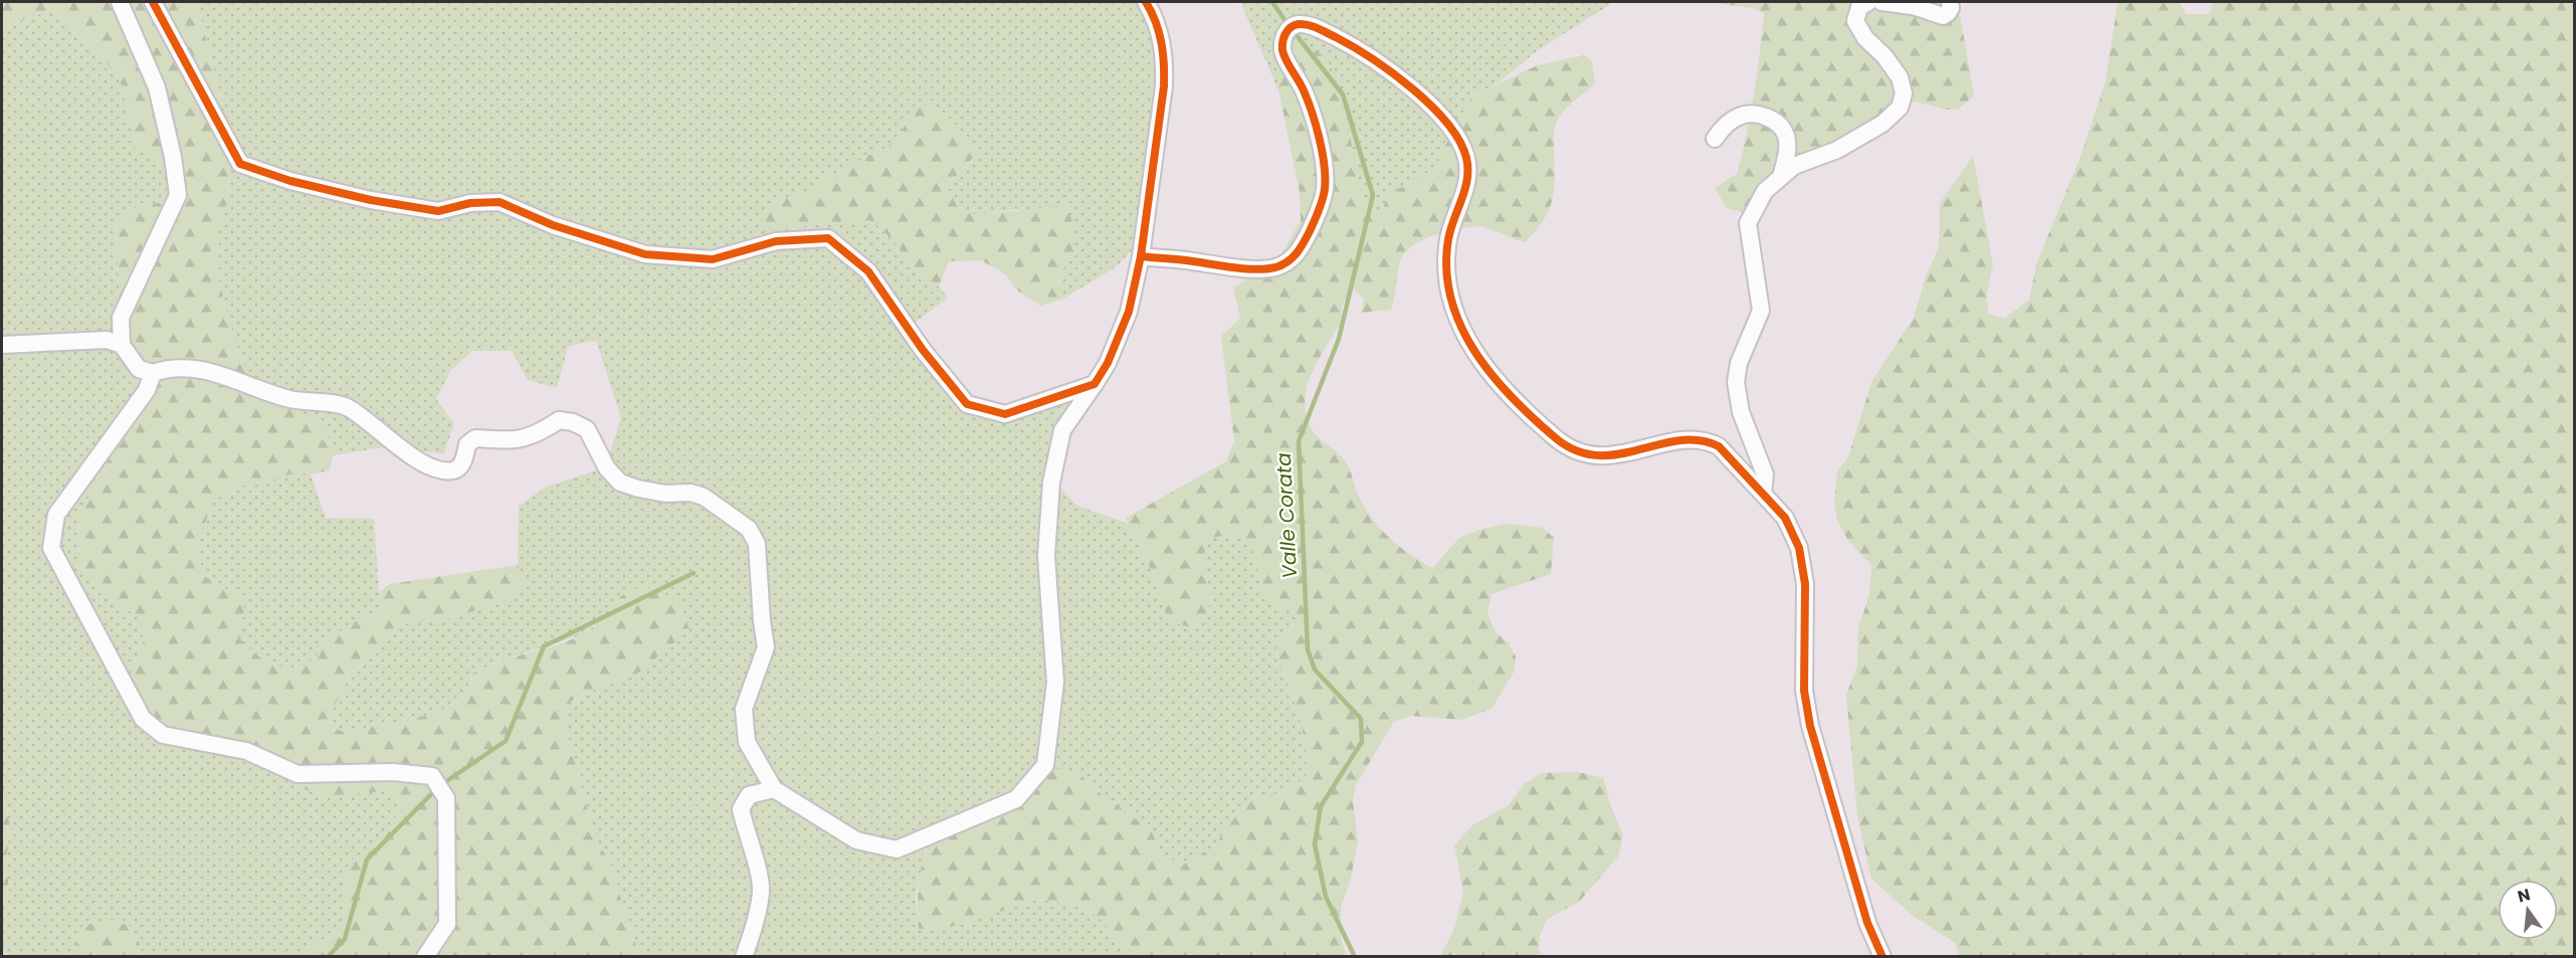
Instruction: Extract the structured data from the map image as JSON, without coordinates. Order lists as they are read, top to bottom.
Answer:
{
  "water": ["Valle Corata"],
  "north": "top"
}
